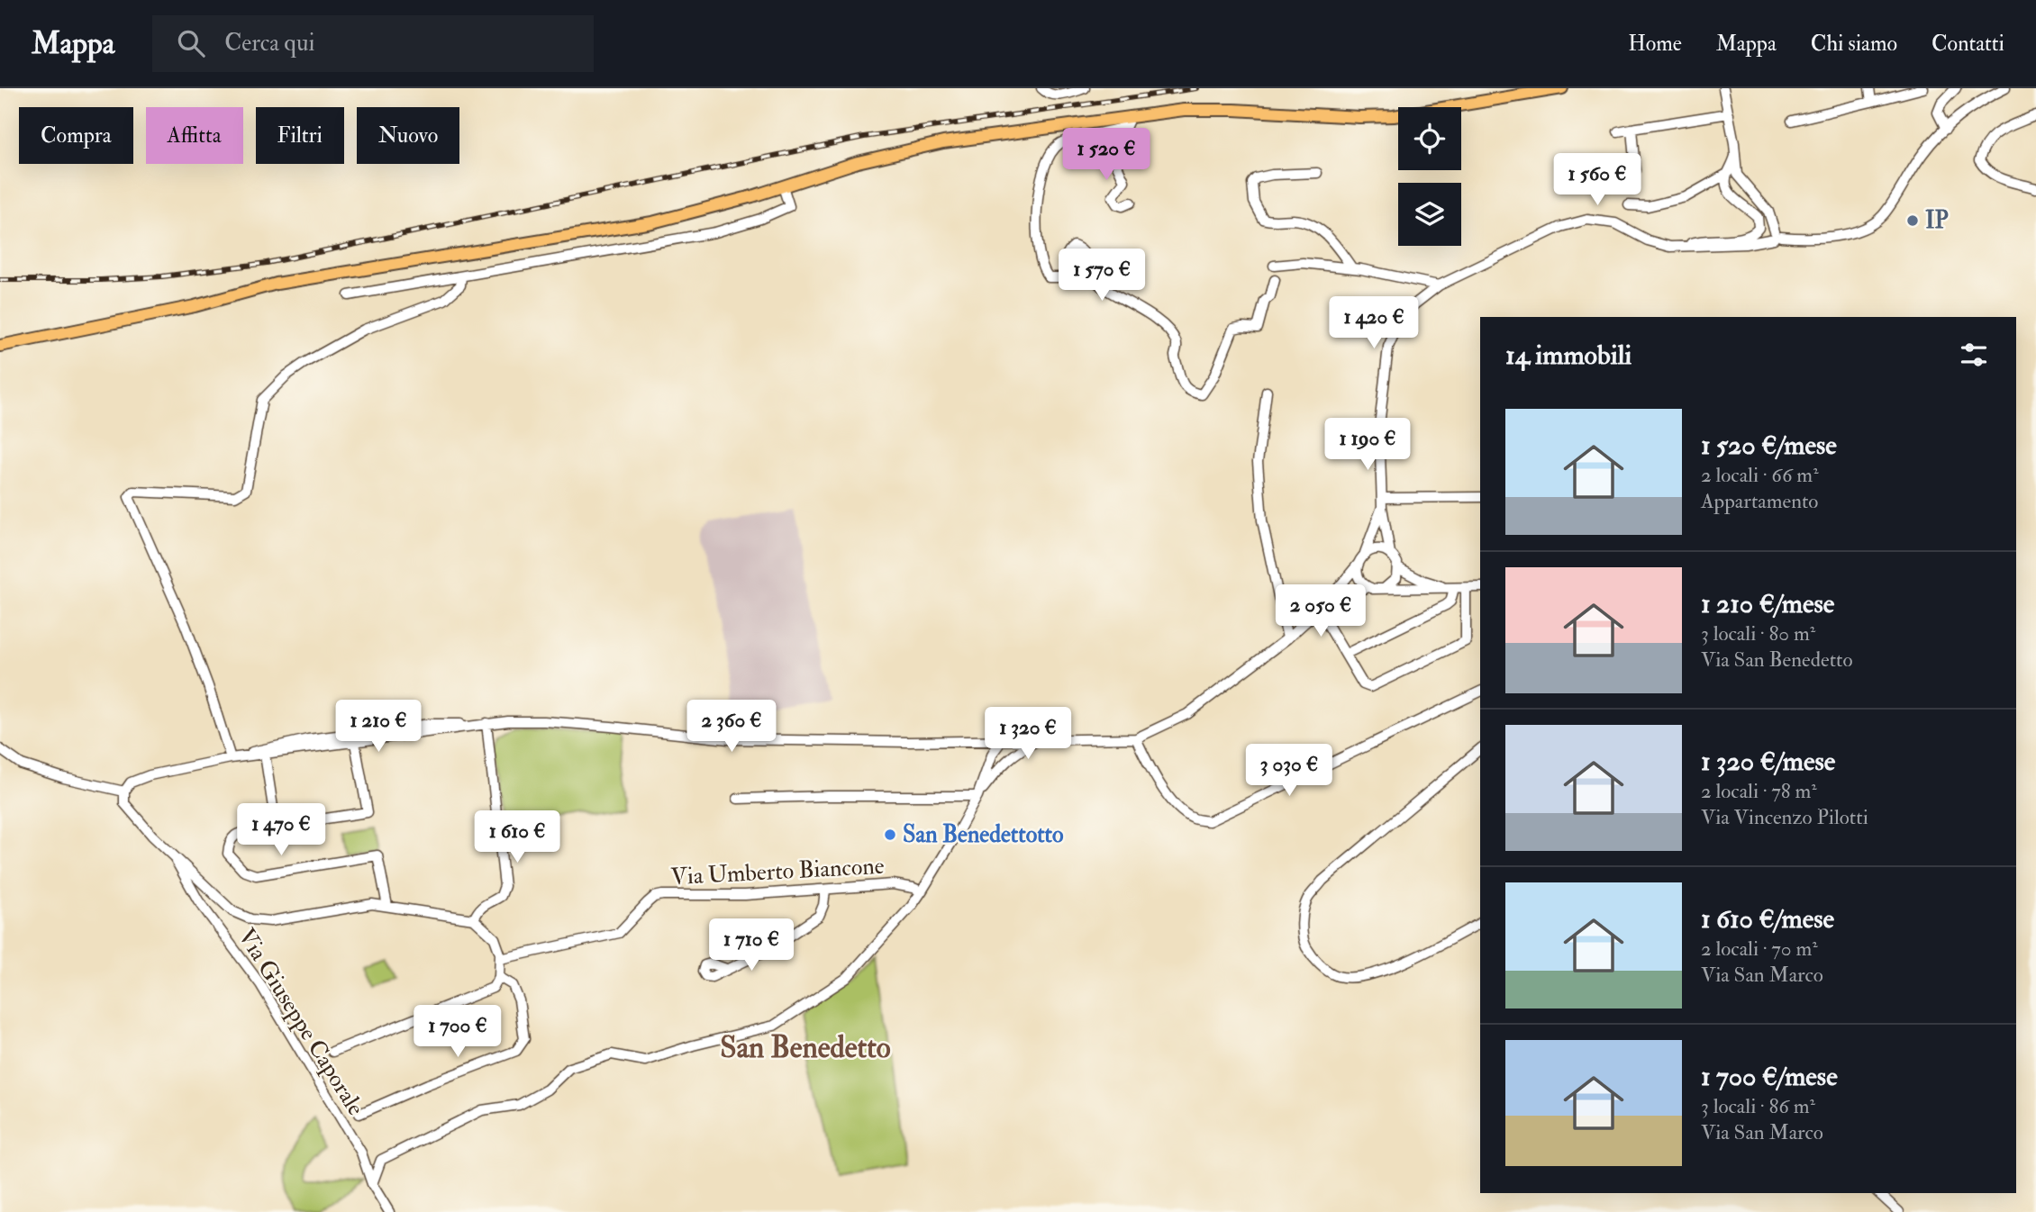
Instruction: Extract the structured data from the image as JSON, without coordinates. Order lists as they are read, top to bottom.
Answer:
{
  "streets": {
    "street": ["Via Umberto Biancone", "Via Giuseppe Caporale"]
  },
  "districts": ["San Benedetto"],
  "places": ["IP", "San Benedettotto"],
  "page": {
    "header": "Mappa",
    "search": "Cerca qui",
    "nav": [
      "Home",
      "Mappa",
      "Chi siamo",
      "Contatti"
    ],
    "chip": [
      "Compra",
      "Affitta",
      "Filtri",
      "Nuovo"
    ],
    "price": [
      "1 520 €",
      "1 560 €",
      "1 570 €",
      "1 420 €",
      "1 190 €",
      "2 050 €",
      "1 210 €",
      "2 360 €",
      "1 320 €",
      "3 030 €",
      "1 470 €",
      "1 610 €",
      "1 710 €",
      "1 700 €"
    ],
    "heading": "14 immobili",
    "list": [
      {
        "name": "1 520 €/mese",
        "note": "2 locali · 66 m² · Appartamento"
      },
      {
        "name": "1 210 €/mese",
        "note": "3 locali · 80 m² · Via San Benedetto"
      },
      {
        "name": "1 320 €/mese",
        "note": "2 locali · 78 m² · Via Vincenzo Pilotti"
      },
      {
        "name": "1 610 €/mese",
        "note": "2 locali · 70 m² · Via San Marco"
      },
      {
        "name": "1 700 €/mese",
        "note": "3 locali · 86 m² · Via San Marco"
      }
    ]
  }
}
